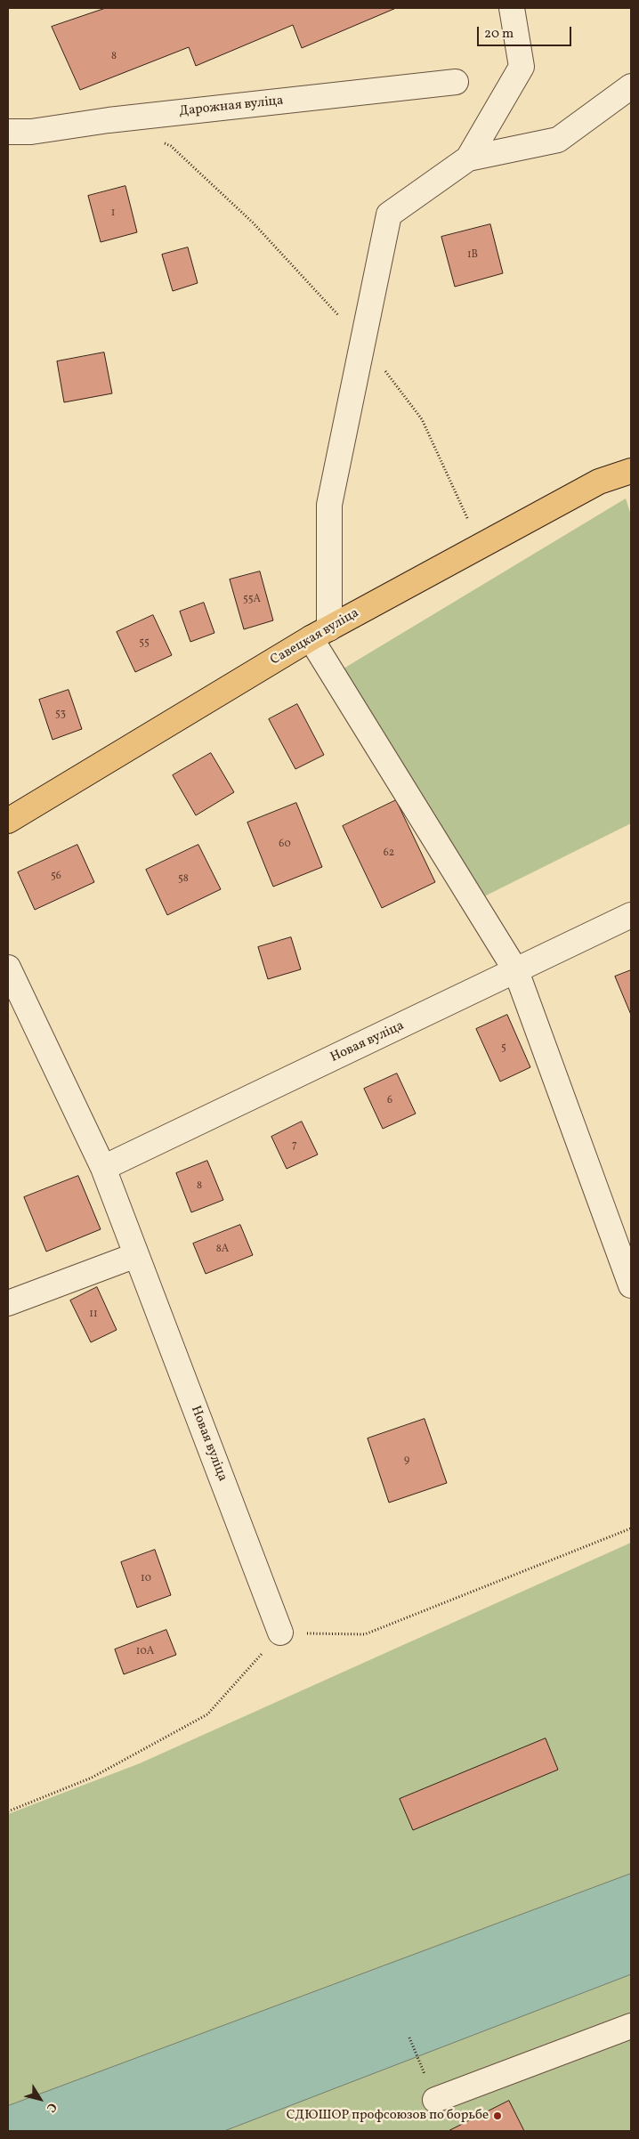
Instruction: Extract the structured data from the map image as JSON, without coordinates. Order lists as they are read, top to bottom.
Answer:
{
  "streets": {
    "main road": ["Савецкая вуліца"],
    "street": ["Дарожная вуліца", "Новая вуліца"]
  },
  "places": ["СДЮШОР профсоюзов по борьбе"],
  "house_numbers": [
    "8",
    "1",
    "1В",
    "55А",
    "55",
    "53",
    "60",
    "62",
    "56",
    "58",
    "5",
    "6",
    "7",
    "8",
    "8А",
    "11",
    "9",
    "10",
    "10А"
  ],
  "scale_bar": "20 m",
  "north": "bottom right"
}
